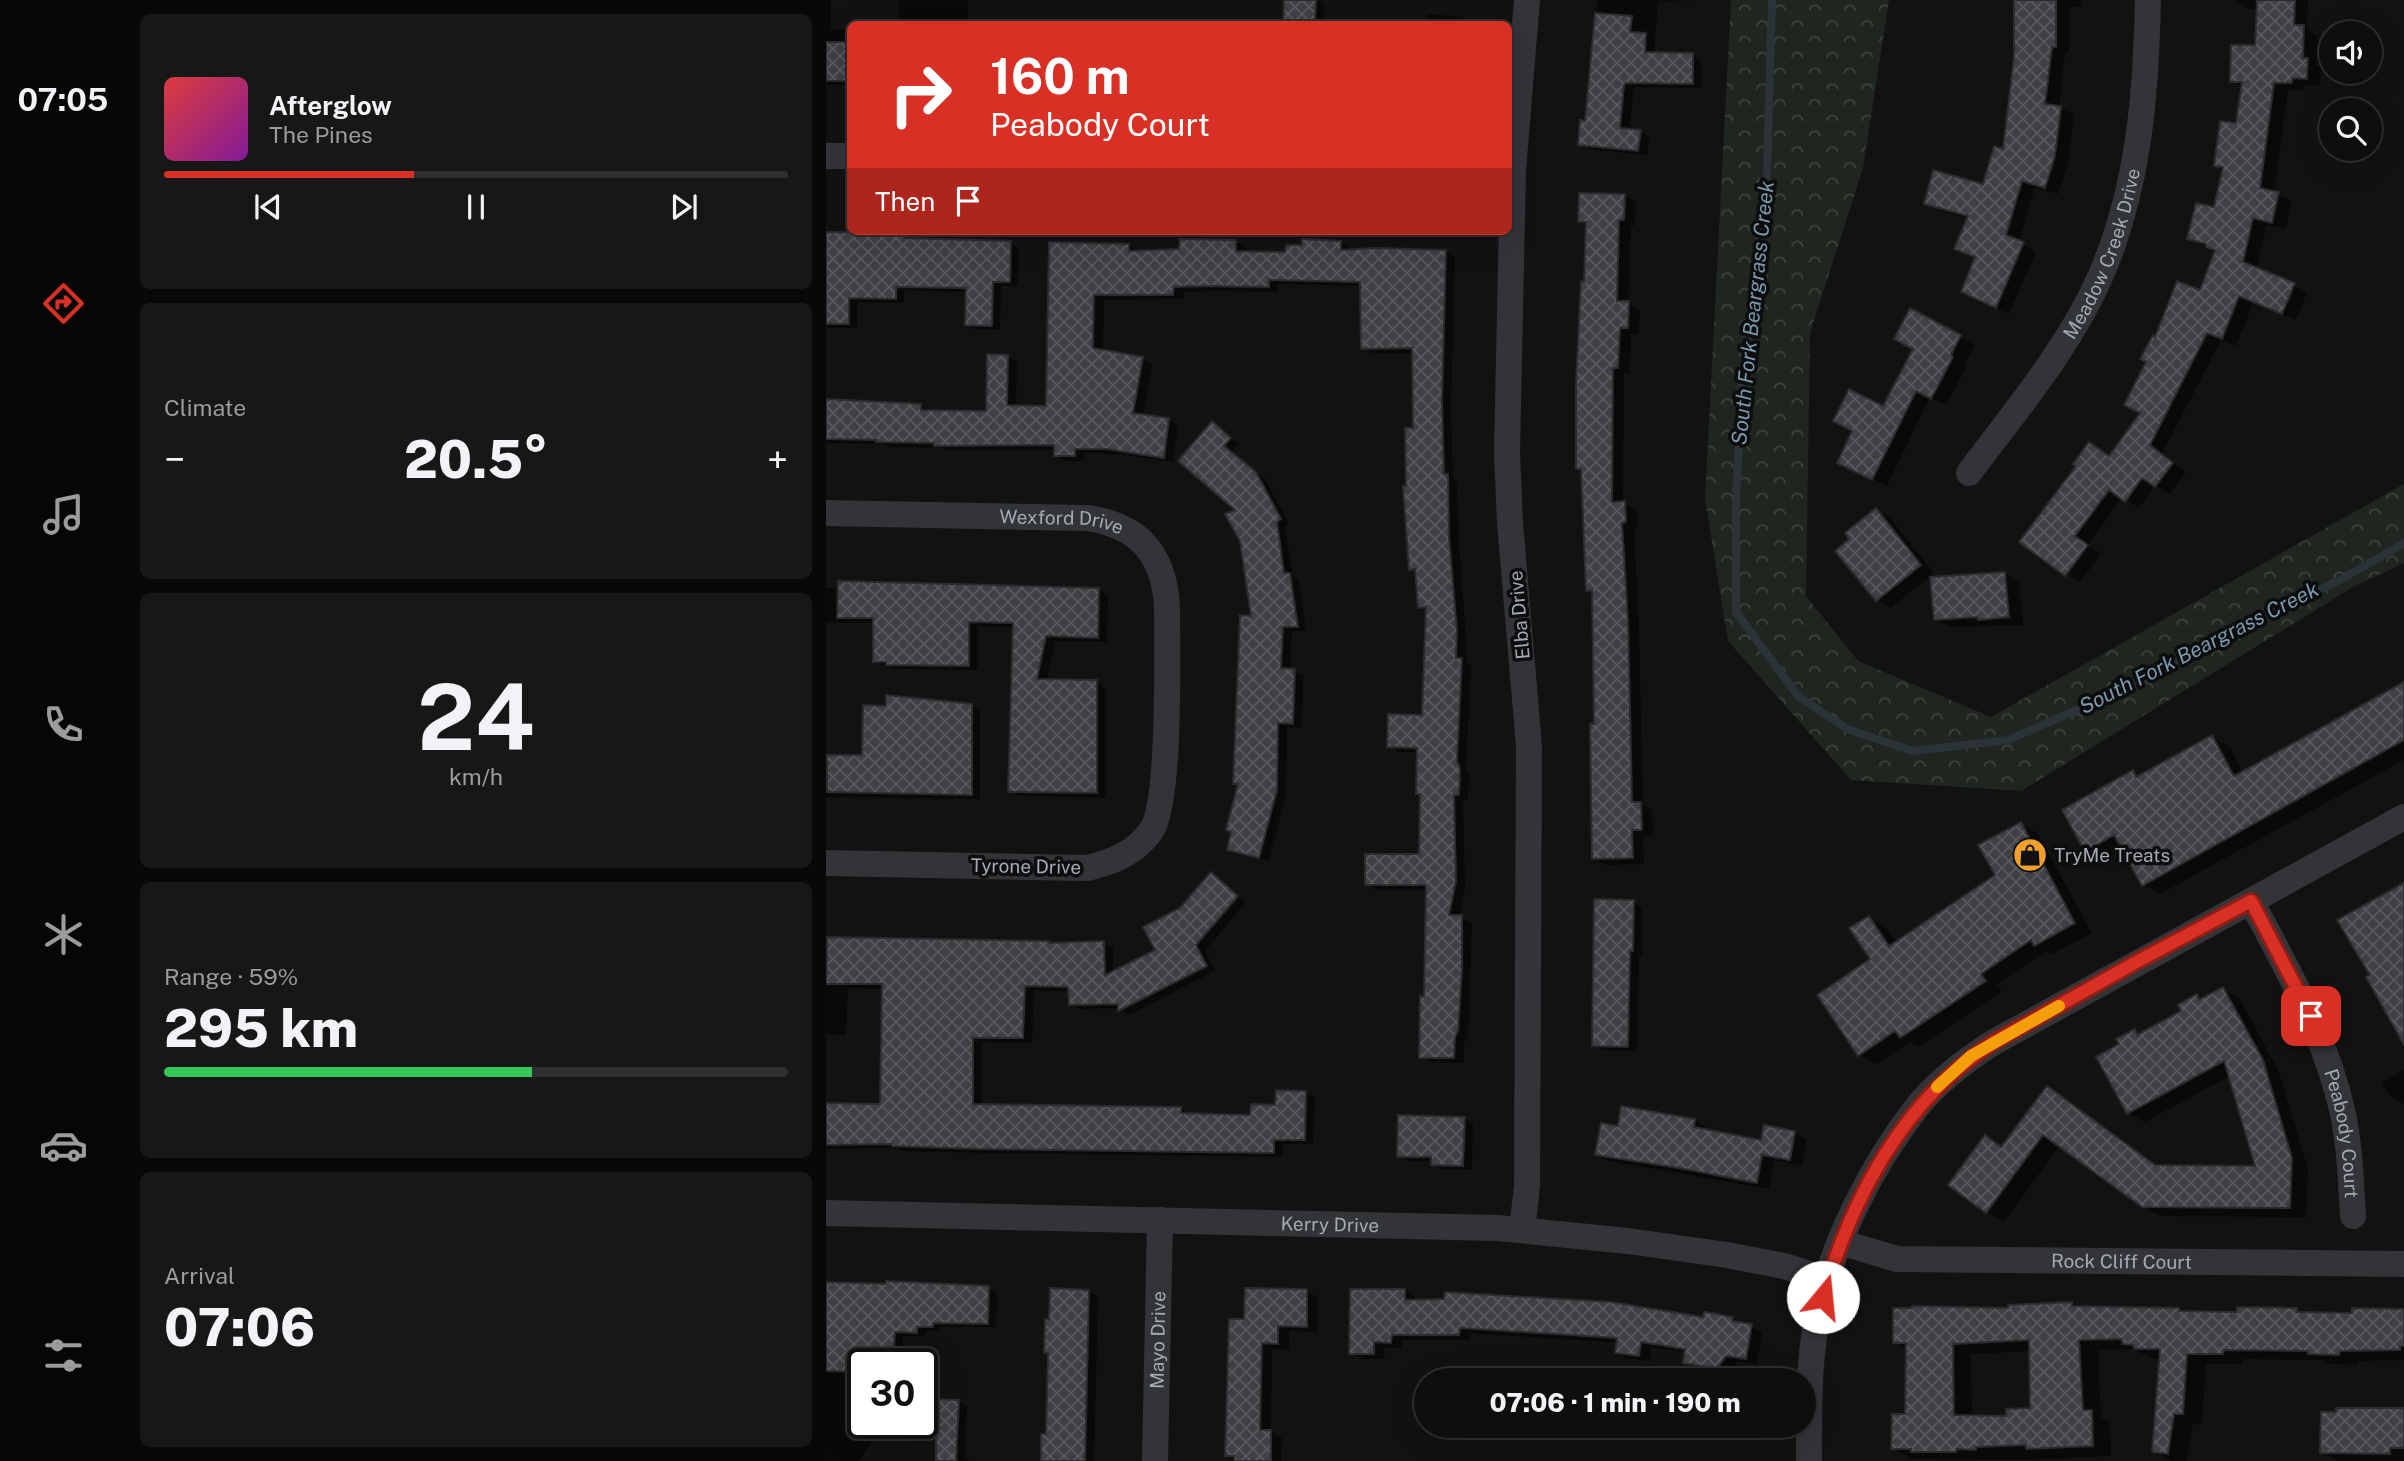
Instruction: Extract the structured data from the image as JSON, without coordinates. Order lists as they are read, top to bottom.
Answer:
{
  "streets": {
    "street": [
      "Meadow Creek Drive",
      "Wexford Drive",
      "Elba Drive",
      "Tyrone Drive",
      "Peabody Court",
      "Kerry Drive",
      "Rock Cliff Court",
      "Mayo Drive"
    ]
  },
  "crossings": [
    ["Wexford Drive", "Tyrone Drive"],
    ["Elba Drive", "Kerry Drive"],
    ["Kerry Drive", "Mayo Drive"]
  ],
  "water": ["South Fork Beargrass Creek"],
  "places": {
    "shop": ["TryMe Treats"]
  },
  "page": {
    "tabs": "07:05",
    "turn": ["160 m", "Peabody Court"],
    "song": ["Afterglow", "The Pines"],
    "then": "Then",
    "tile": [
      "Climate",
      ["24", "km/h"],
      ["Range · 59%", "295 km"],
      ["Arrival", "07:06"]
    ],
    "heat": ["−", "20.5°", "+"],
    "limit": "30",
    "trip": "07:06 · 1 min · 190 m"
  }
}
